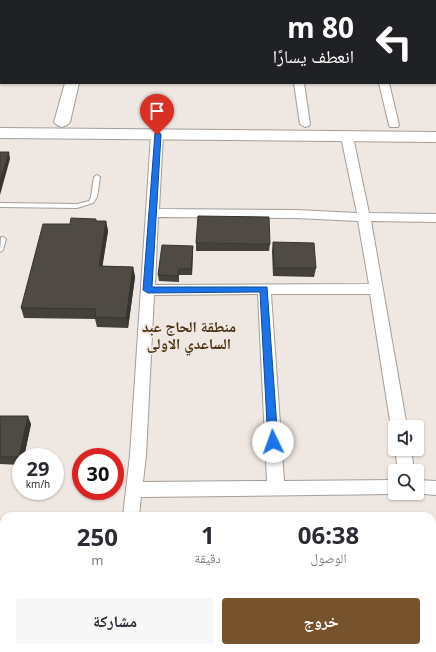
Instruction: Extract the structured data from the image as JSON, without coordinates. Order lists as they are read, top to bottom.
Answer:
{
  "districts": ["منطقة الحاج عبد الساعدي الاولى"],
  "page": {
    "turn": ["80 m", "انعطف يسارًا"],
    "speed": "29 km/h",
    "limit": "30",
    "eta": [
      "06:38",
      "الوصول",
      "1",
      "دقيقة",
      "250",
      "m"
    ],
    "buttons": ["خروج", "مشاركة"]
  }
}
